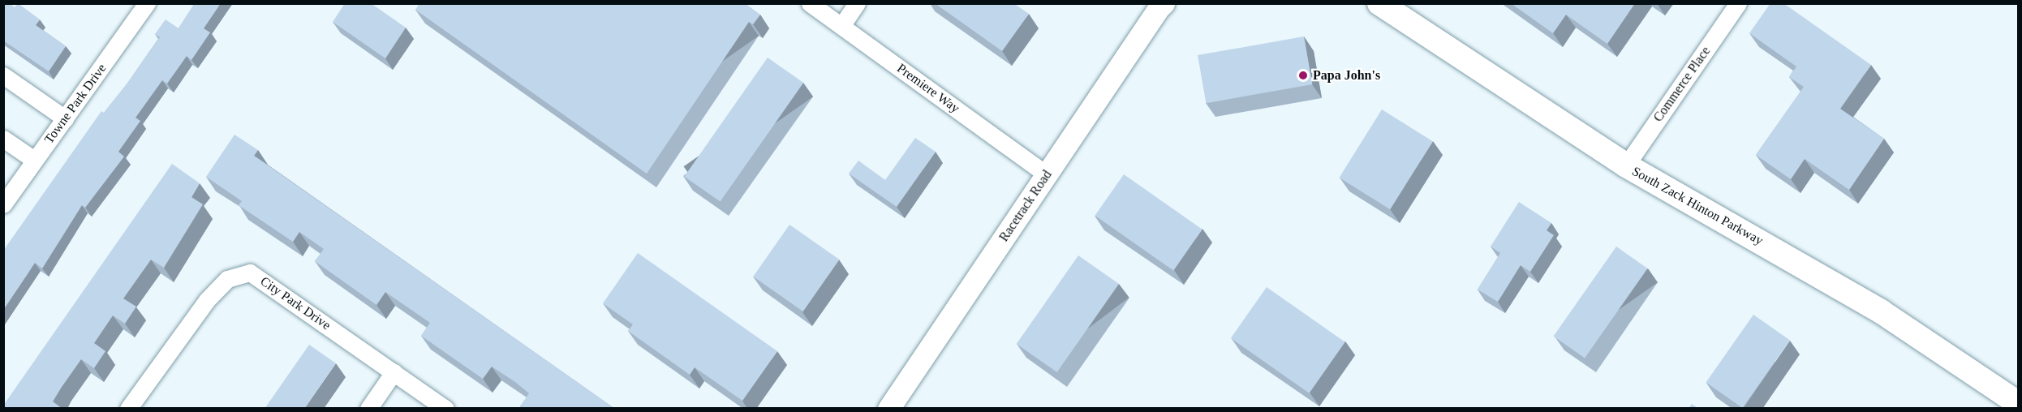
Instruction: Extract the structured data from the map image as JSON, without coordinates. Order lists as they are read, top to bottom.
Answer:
{
  "streets": {
    "main road": ["South Zack Hinton Parkway"],
    "street": [
      "Commerce Place",
      "Premiere Way",
      "Towne Park Drive",
      "Racetrack Road",
      "City Park Drive"
    ]
  },
  "crossings": [
    ["Commerce Place", "South Zack Hinton Parkway"],
    ["Premiere Way", "Racetrack Road"]
  ],
  "places": ["Papa John's"]
}
